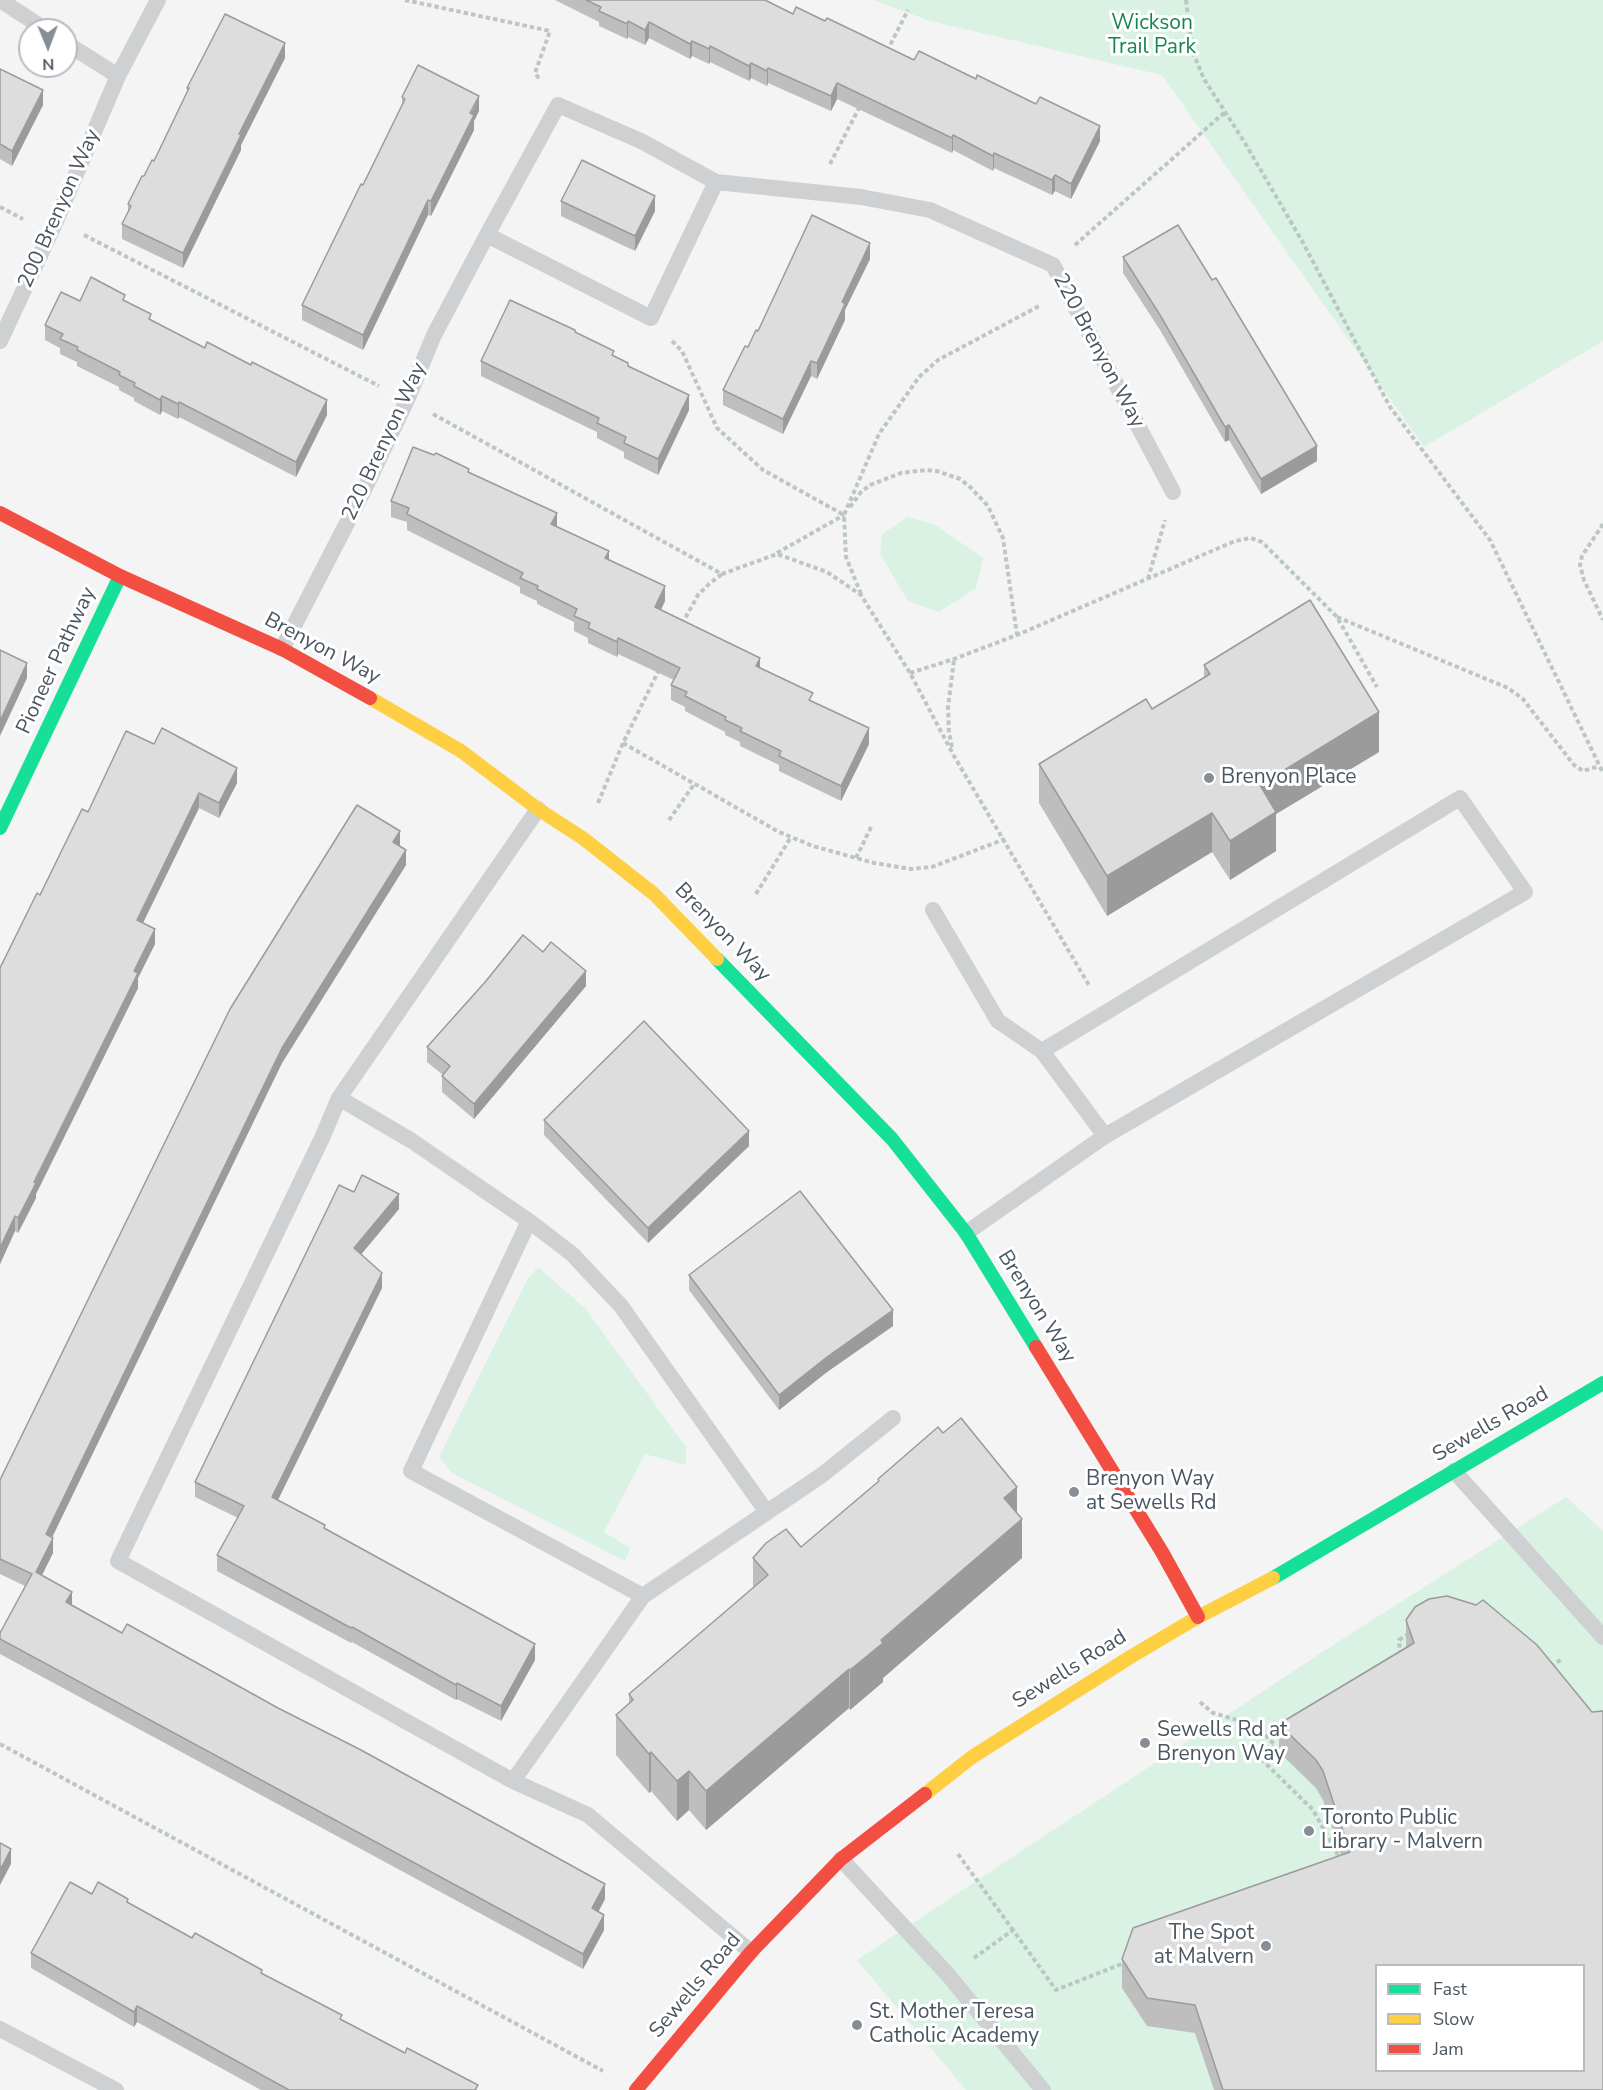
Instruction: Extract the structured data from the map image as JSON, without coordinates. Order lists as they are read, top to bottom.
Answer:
{
  "streets": {
    "street": ["Brenyon Way", "Pioneer Pathway", "Sewells Road"],
    "lane": ["200 Brenyon Way", "220 Brenyon Way"]
  },
  "crossings": [
    ["220 Brenyon Way", "Brenyon Way"],
    ["Brenyon Way", "Pioneer Pathway"],
    ["Brenyon Way", "Sewells Road"]
  ],
  "parks": ["Wickson Trail Park"],
  "places": [
    "Brenyon Place",
    "Brenyon Way at Sewells Rd",
    "Sewells Rd at Brenyon Way",
    "Toronto Public Library - Malvern",
    "The Spot at Malvern",
    "St. Mother Teresa Catholic Academy"
  ],
  "legend": ["Fast", "Slow", "Jam"],
  "north": "bottom"
}
